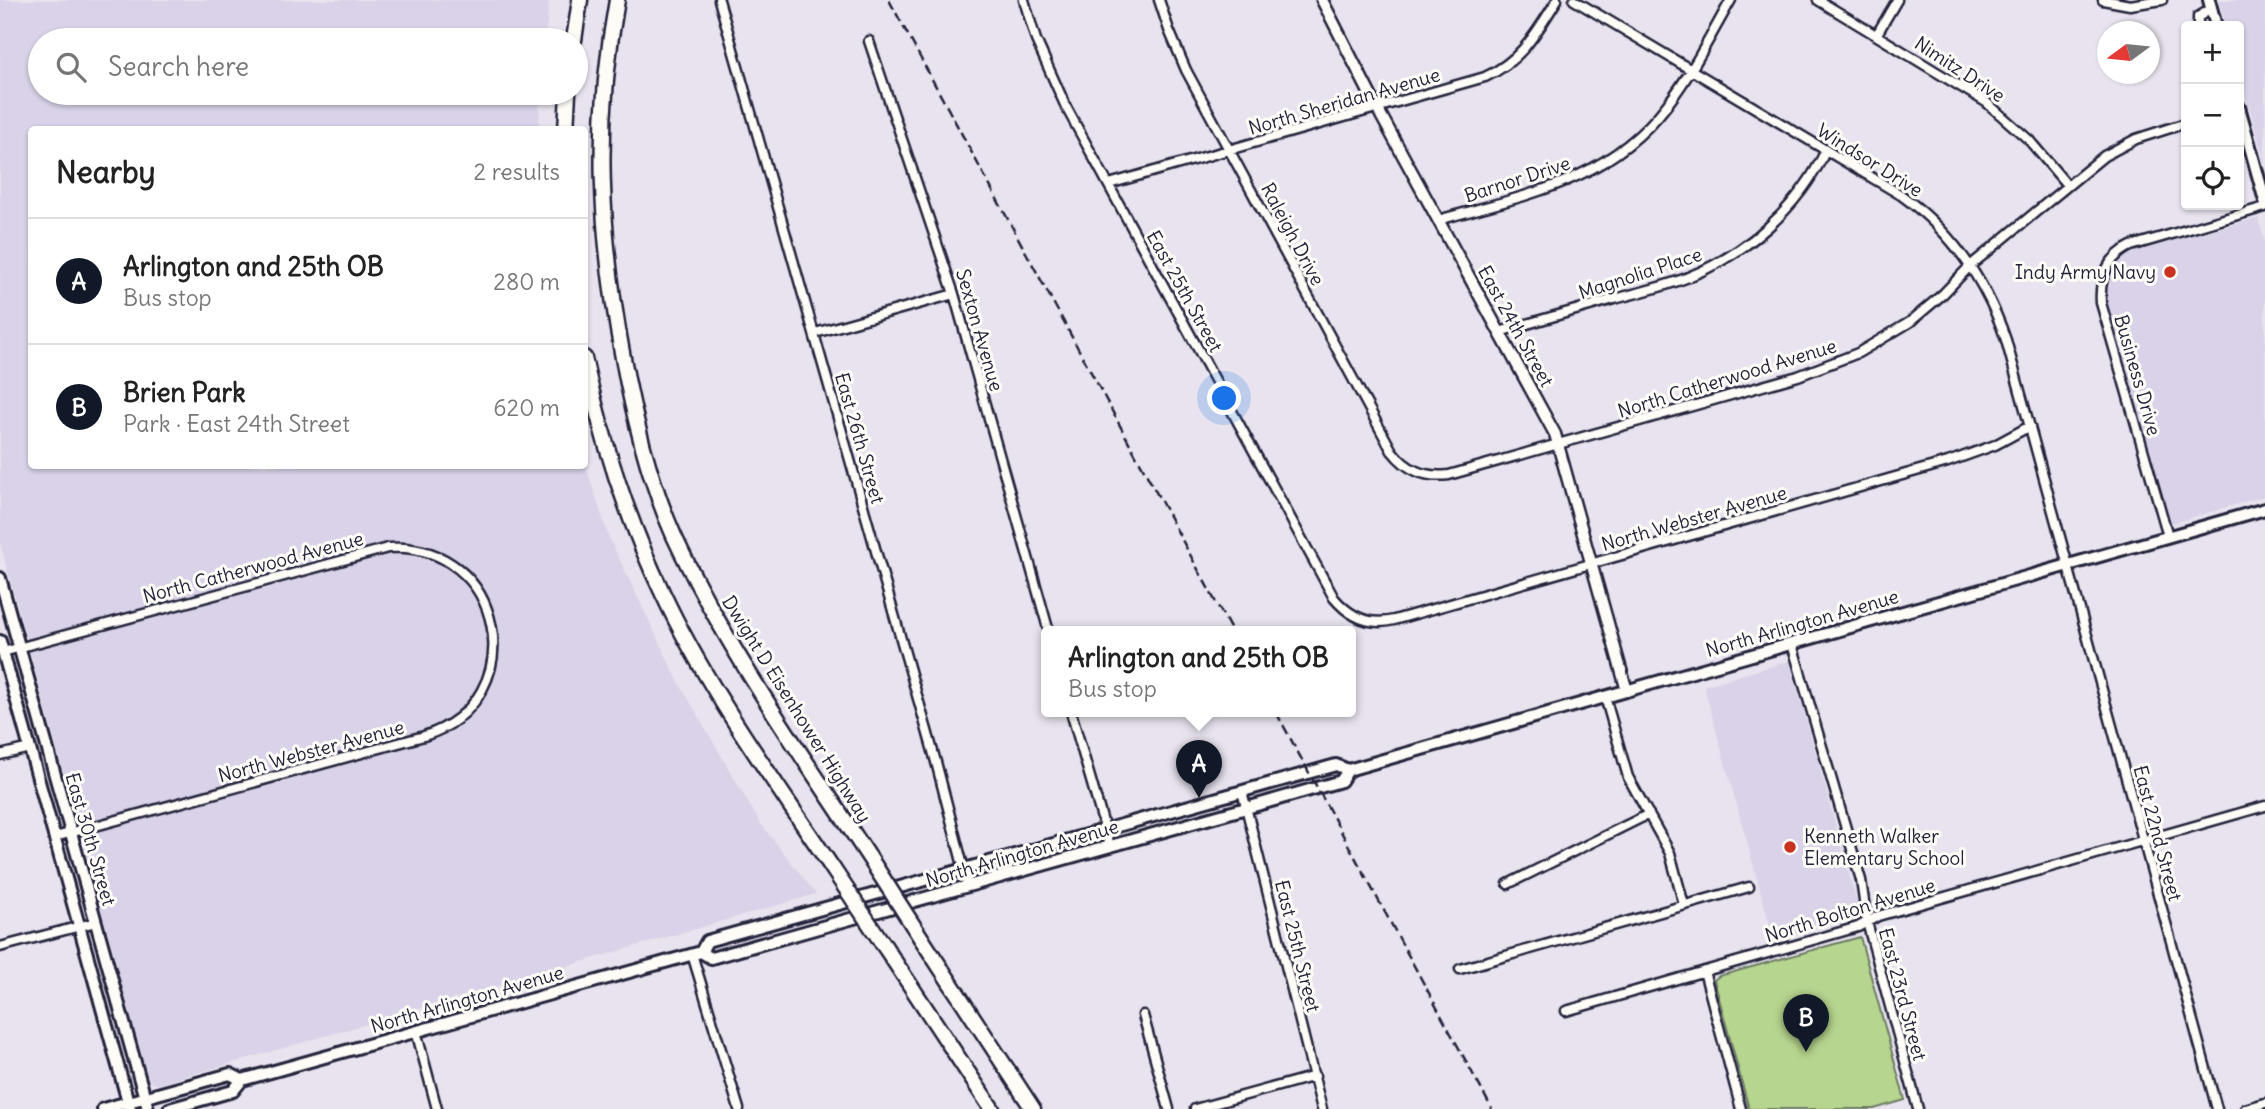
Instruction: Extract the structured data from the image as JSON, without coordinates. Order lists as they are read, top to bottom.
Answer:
{
  "streets": {
    "highway": ["Dwight D Eisenhower Highway"],
    "main road": ["North Arlington Avenue", "East 30th Street"],
    "street": [
      "Nimitz Drive",
      "North Sheridan Avenue",
      "Windsor Drive",
      "Barnor Drive",
      "Raleigh Drive",
      "Magnolia Place",
      "East 25th Street",
      "East 24th Street",
      "Sexton Avenue",
      "Business Drive",
      "North Catherwood Avenue",
      "East 26th Street",
      "North Webster Avenue",
      "East 22nd Street",
      "North Bolton Avenue",
      "East 23rd Street"
    ]
  },
  "crossings": [
    ["Nimitz Drive", "North Catherwood Avenue"],
    ["North Sheridan Avenue", "Raleigh Drive"],
    ["North Sheridan Avenue", "East 25th Street"],
    ["North Sheridan Avenue", "East 24th Street"],
    ["Windsor Drive", "Barnor Drive"],
    ["Windsor Drive", "Magnolia Place"],
    ["Windsor Drive", "North Catherwood Avenue"],
    ["Windsor Drive", "North Webster Avenue"],
    ["Windsor Drive", "North Arlington Avenue"],
    ["Windsor Drive", "East 22nd Street"],
    ["Barnor Drive", "East 24th Street"],
    ["Raleigh Drive", "North Catherwood Avenue"],
    ["Magnolia Place", "East 24th Street"],
    ["East 25th Street", "North Webster Avenue"],
    ["East 25th Street", "North Arlington Avenue"],
    ["East 24th Street", "North Catherwood Avenue"],
    ["East 24th Street", "North Webster Avenue"],
    ["East 24th Street", "North Arlington Avenue"],
    ["Business Drive", "North Arlington Avenue"],
    ["North Catherwood Avenue", "North Webster Avenue"],
    ["North Catherwood Avenue", "East 30th Street"],
    ["East 26th Street", "North Arlington Avenue"],
    ["North Webster Avenue", "East 30th Street"],
    ["North Arlington Avenue", "East 22nd Street"],
    ["North Arlington Avenue", "East 30th Street"],
    ["North Arlington Avenue", "East 23rd Street"],
    ["East 22nd Street", "North Bolton Avenue"],
    ["North Bolton Avenue", "East 23rd Street"]
  ],
  "places": ["Indy Army Navy", "Kenneth Walker Elementary School"],
  "north": "left",
  "page": {
    "map_buttons": ["+", "−"],
    "search": "Search here",
    "heading": ["Nearby", "2 results"],
    "list": [
      {
        "mark": "A",
        "name": "Arlington and 25th OB",
        "note": "Bus stop",
        "value": "280 m"
      },
      {
        "mark": "B",
        "name": "Brien Park",
        "note": "Park · East 24th Street",
        "value": "620 m"
      }
    ],
    "popup": ["Arlington and 25th OB", "Bus stop"],
    "pins": ["A", "B"]
  }
}
